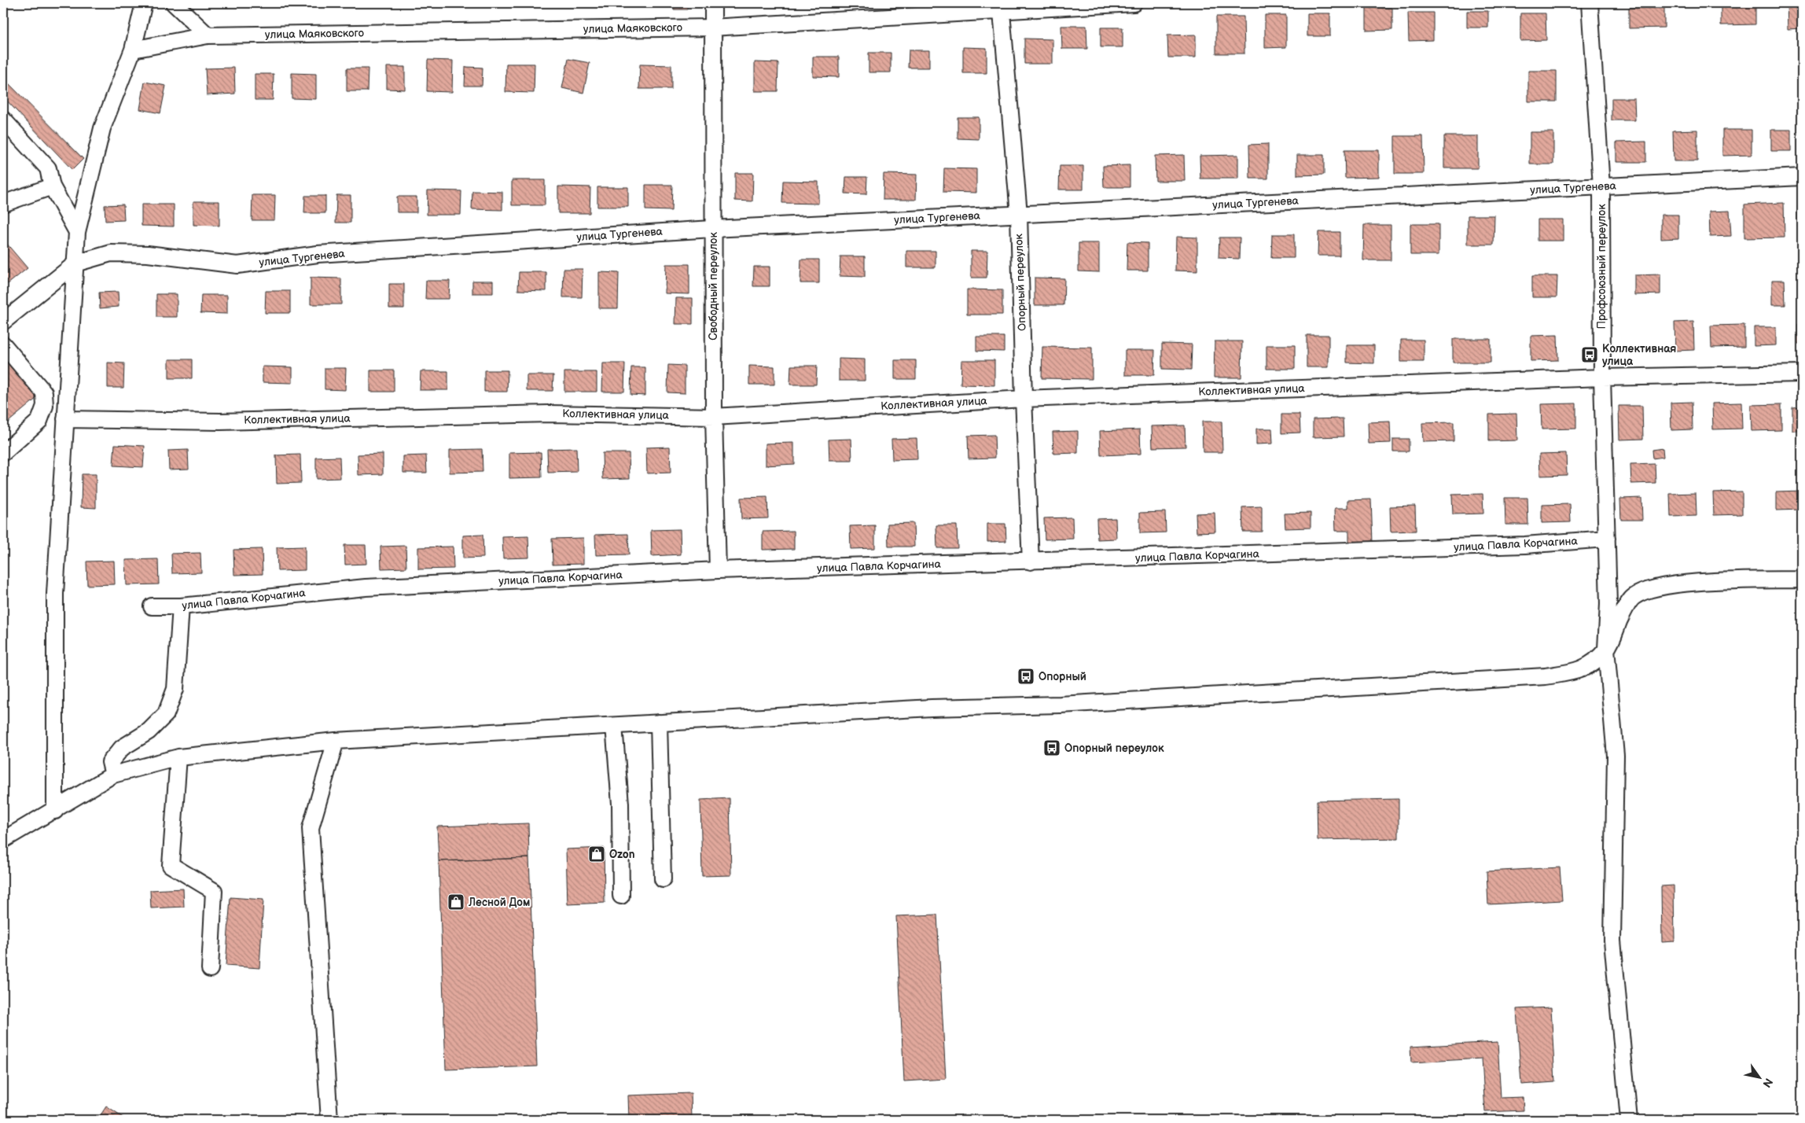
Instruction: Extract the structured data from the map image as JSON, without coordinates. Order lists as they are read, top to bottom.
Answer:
{
  "streets": {
    "street": [
      "улица Маяковского",
      "улица Тургенева",
      "Профсоюзный переулок",
      "Опорный переулок",
      "Свободный переулок",
      "Коллективная улица",
      "улица Павла Корчагина"
    ]
  },
  "crossings": [
    ["улица Маяковского", "Опорный переулок"],
    ["улица Маяковского", "Свободный переулок"],
    ["улица Тургенева", "Профсоюзный переулок"],
    ["улица Тургенева", "Опорный переулок"],
    ["улица Тургенева", "Свободный переулок"],
    ["Профсоюзный переулок", "Коллективная улица"],
    ["Профсоюзный переулок", "улица Павла Корчагина"],
    ["Опорный переулок", "Коллективная улица"],
    ["Опорный переулок", "улица Павла Корчагина"],
    ["Свободный переулок", "Коллективная улица"],
    ["Свободный переулок", "улица Павла Корчагина"]
  ],
  "places": {
    "bus stop": ["Коллективная улица", "Опорный", "Опорный переулок"],
    "shop": ["Ozon", "Лесной Дом"]
  },
  "north": "bottom right"
}
